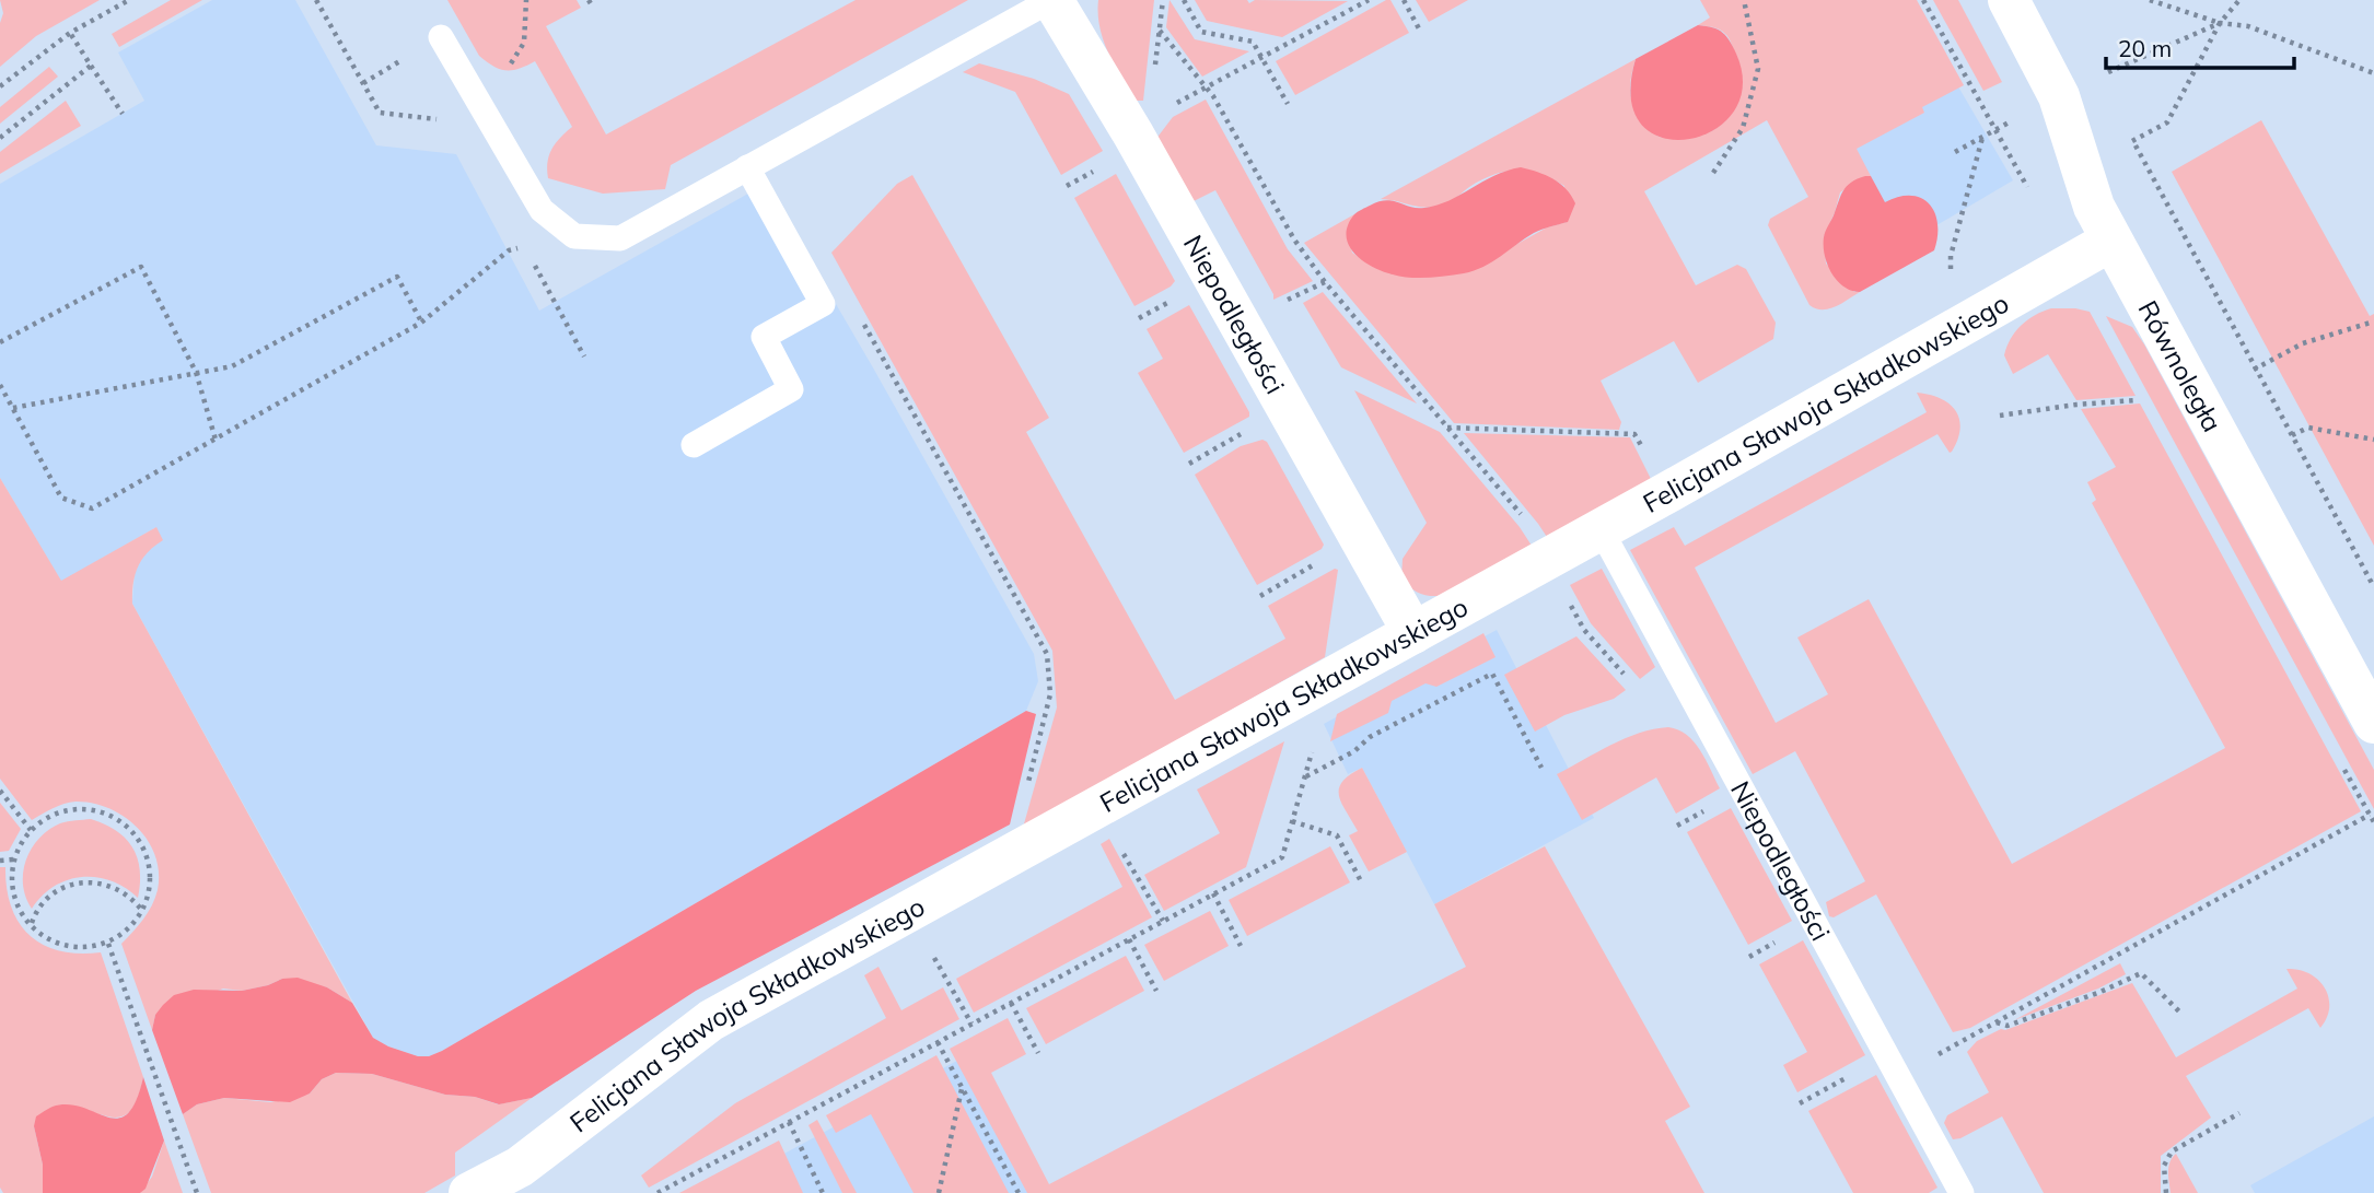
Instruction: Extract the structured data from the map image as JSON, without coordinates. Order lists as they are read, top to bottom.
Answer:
{
  "streets": {
    "street": ["Niepodległości", "Równoległa", "Felicjana Sławoja Składkowskiego"]
  },
  "crossings": [
    ["Niepodległości", "Felicjana Sławoja Składkowskiego"],
    ["Równoległa", "Felicjana Sławoja Składkowskiego"]
  ],
  "scale_bar": "20 m"
}
